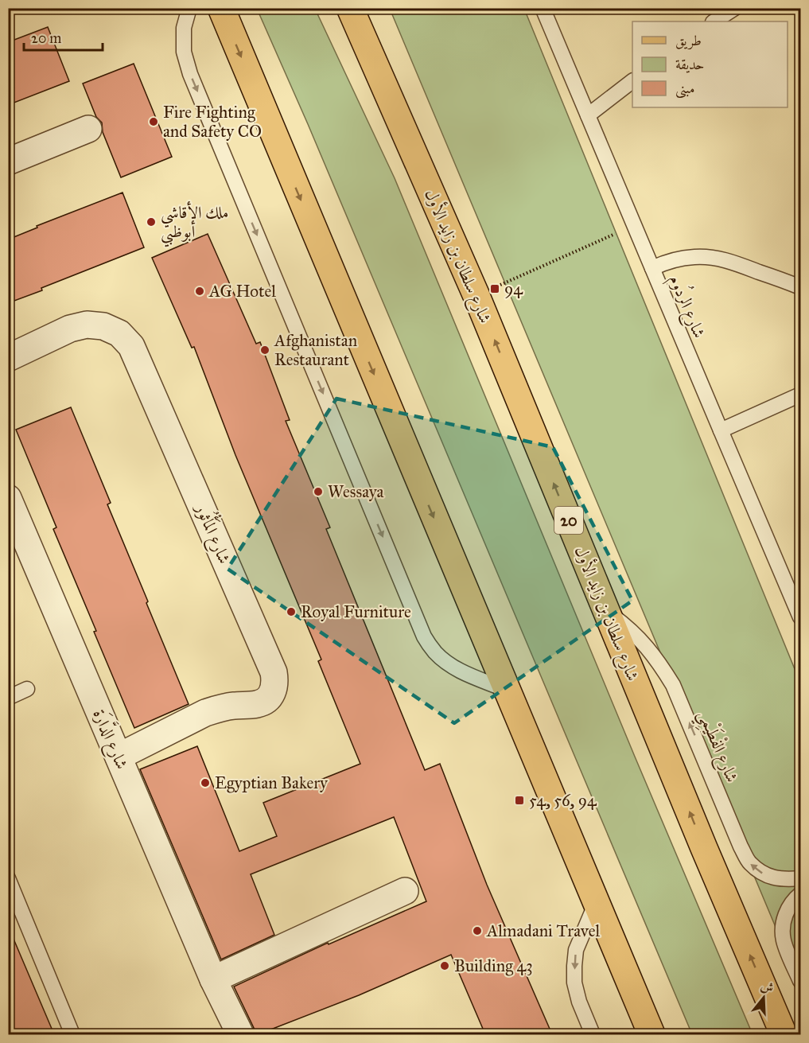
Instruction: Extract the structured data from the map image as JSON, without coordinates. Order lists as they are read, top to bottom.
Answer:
{
  "streets": {
    "main road": ["شارع سلطان بن زايد الأول", "20"],
    "street": ["شارع المَأْثُور", "شارع الدَّارَة"],
    "lane": ["شارع الردُوم", "شارع الفْطَيْمِي"]
  },
  "crossings": [
    ["شارع سلطان بن زايد الأول", "شارع الفْطَيْمِي"],
    ["شارع المَأْثُور", "شارع الدَّارَة"]
  ],
  "one_way": ["شارع الفْطَيْمِي"],
  "places": {
    "other": [
      "Fire Fighting and Safety CO",
      "ملك الأقاشي أبوظبي",
      "AG Hotel",
      "Afghanistan Restaurant",
      "Wessaya",
      "Royal Furniture",
      "Egyptian Bakery",
      "Almadani Travel",
      "Building 43"
    ],
    "transit": ["94", "54, 56, 94"]
  },
  "legend": ["طريق", "حديقة", "مبنى"],
  "scale_bar": "20 m",
  "north": "top"
}
